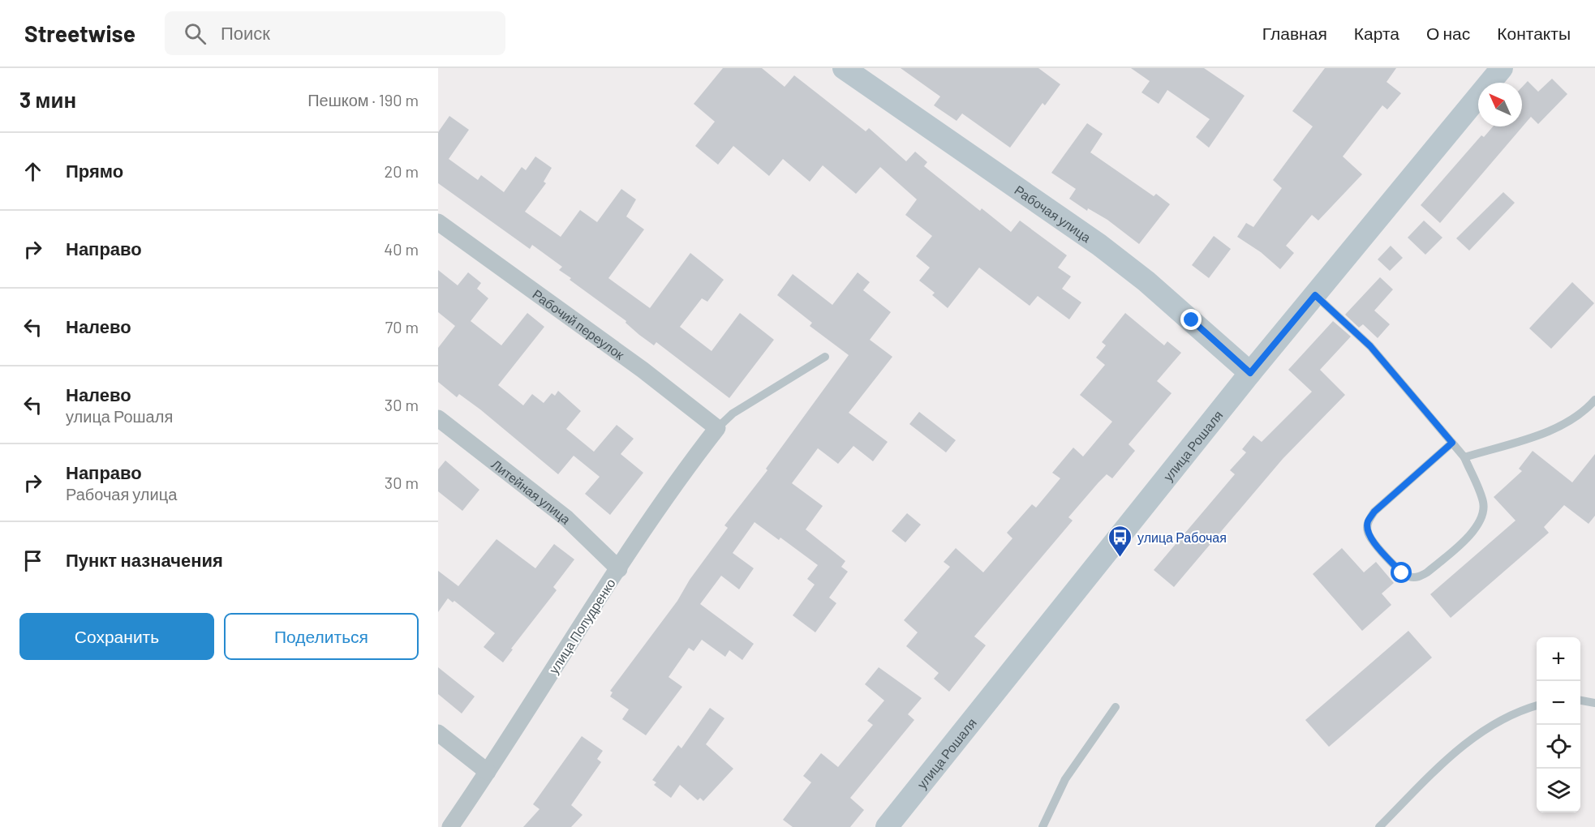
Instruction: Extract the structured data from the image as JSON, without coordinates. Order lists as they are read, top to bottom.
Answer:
{
  "streets": {
    "main road": ["Рабочая улица", "улица Рошаля"],
    "street": ["Рабочий переулок", "Литейная улица", "улица Попудренко"]
  },
  "crossings": [
    ["Рабочая улица", "улица Рошаля"],
    ["Рабочий переулок", "улица Попудренко"],
    ["Литейная улица", "улица Попудренко"]
  ],
  "places": {
    "bus stop": ["улица Рабочая"]
  },
  "north": "top left",
  "page": {
    "header": "Streetwise",
    "search": "Поиск",
    "nav": [
      "Главная",
      "Карта",
      "О нас",
      "Контакты"
    ],
    "heading": ["3 мин", "Пешком · 190 m"],
    "list": [
      ["Прямо", "20 m"],
      ["Направо", "40 m"],
      ["Налево", "70 m"],
      ["Налево", "улица Рошаля", "30 m"],
      ["Направо", "Рабочая улица", "30 m"],
      "Пункт назначения"
    ],
    "buttons": ["Сохранить", "Поделиться"],
    "map_buttons": ["+", "−"]
  }
}
